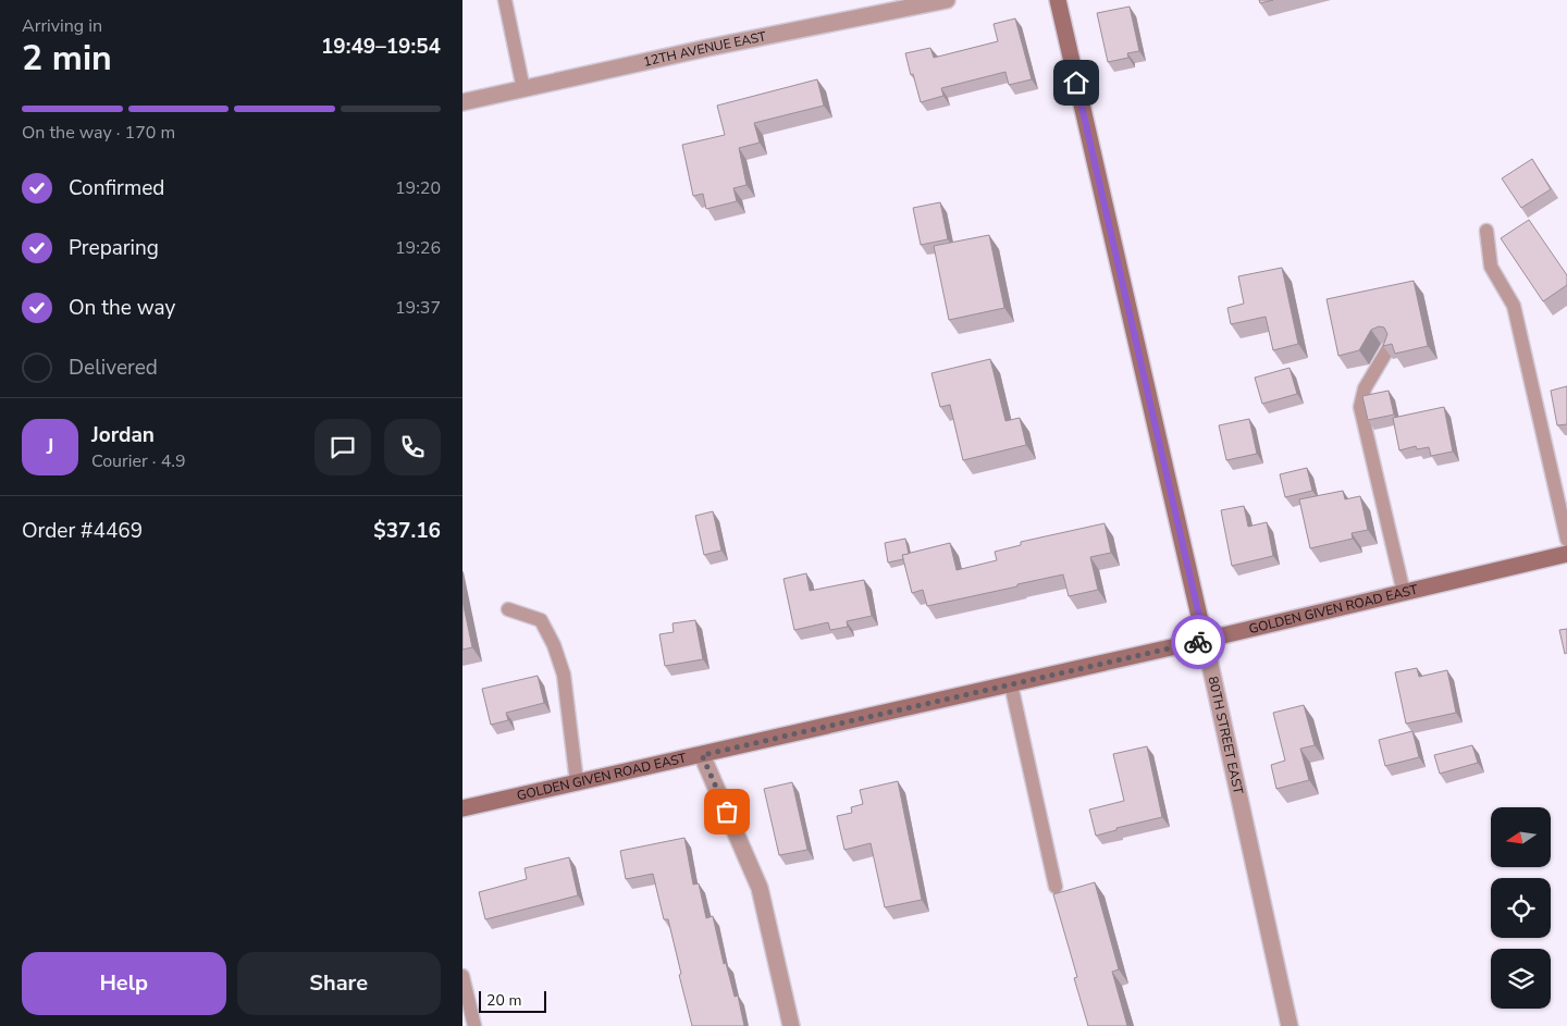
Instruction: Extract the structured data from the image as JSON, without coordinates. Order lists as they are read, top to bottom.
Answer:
{
  "streets": {
    "street": ["12TH AVENUE EAST", "GOLDEN GIVEN ROAD EAST", "80TH STREET EAST"]
  },
  "crossings": [
    ["GOLDEN GIVEN ROAD EAST", "80TH STREET EAST"]
  ],
  "scale_bar": "20 m",
  "north": "left",
  "page": {
    "heading": ["2 min", "Arriving in", "19:49–19:54"],
    "panel": [
      "Jordan",
      "Courier · 4.9",
      "Order #4469",
      "$37.16"
    ],
    "bar": "On the way · 170 m",
    "list": [
      ["Confirmed", "19:20"],
      ["Preparing", "19:26"],
      ["On the way", "19:37"],
      "Delivered"
    ],
    "round": "J",
    "buttons": ["Help", "Share"],
    "scale": "20 m"
  }
}
